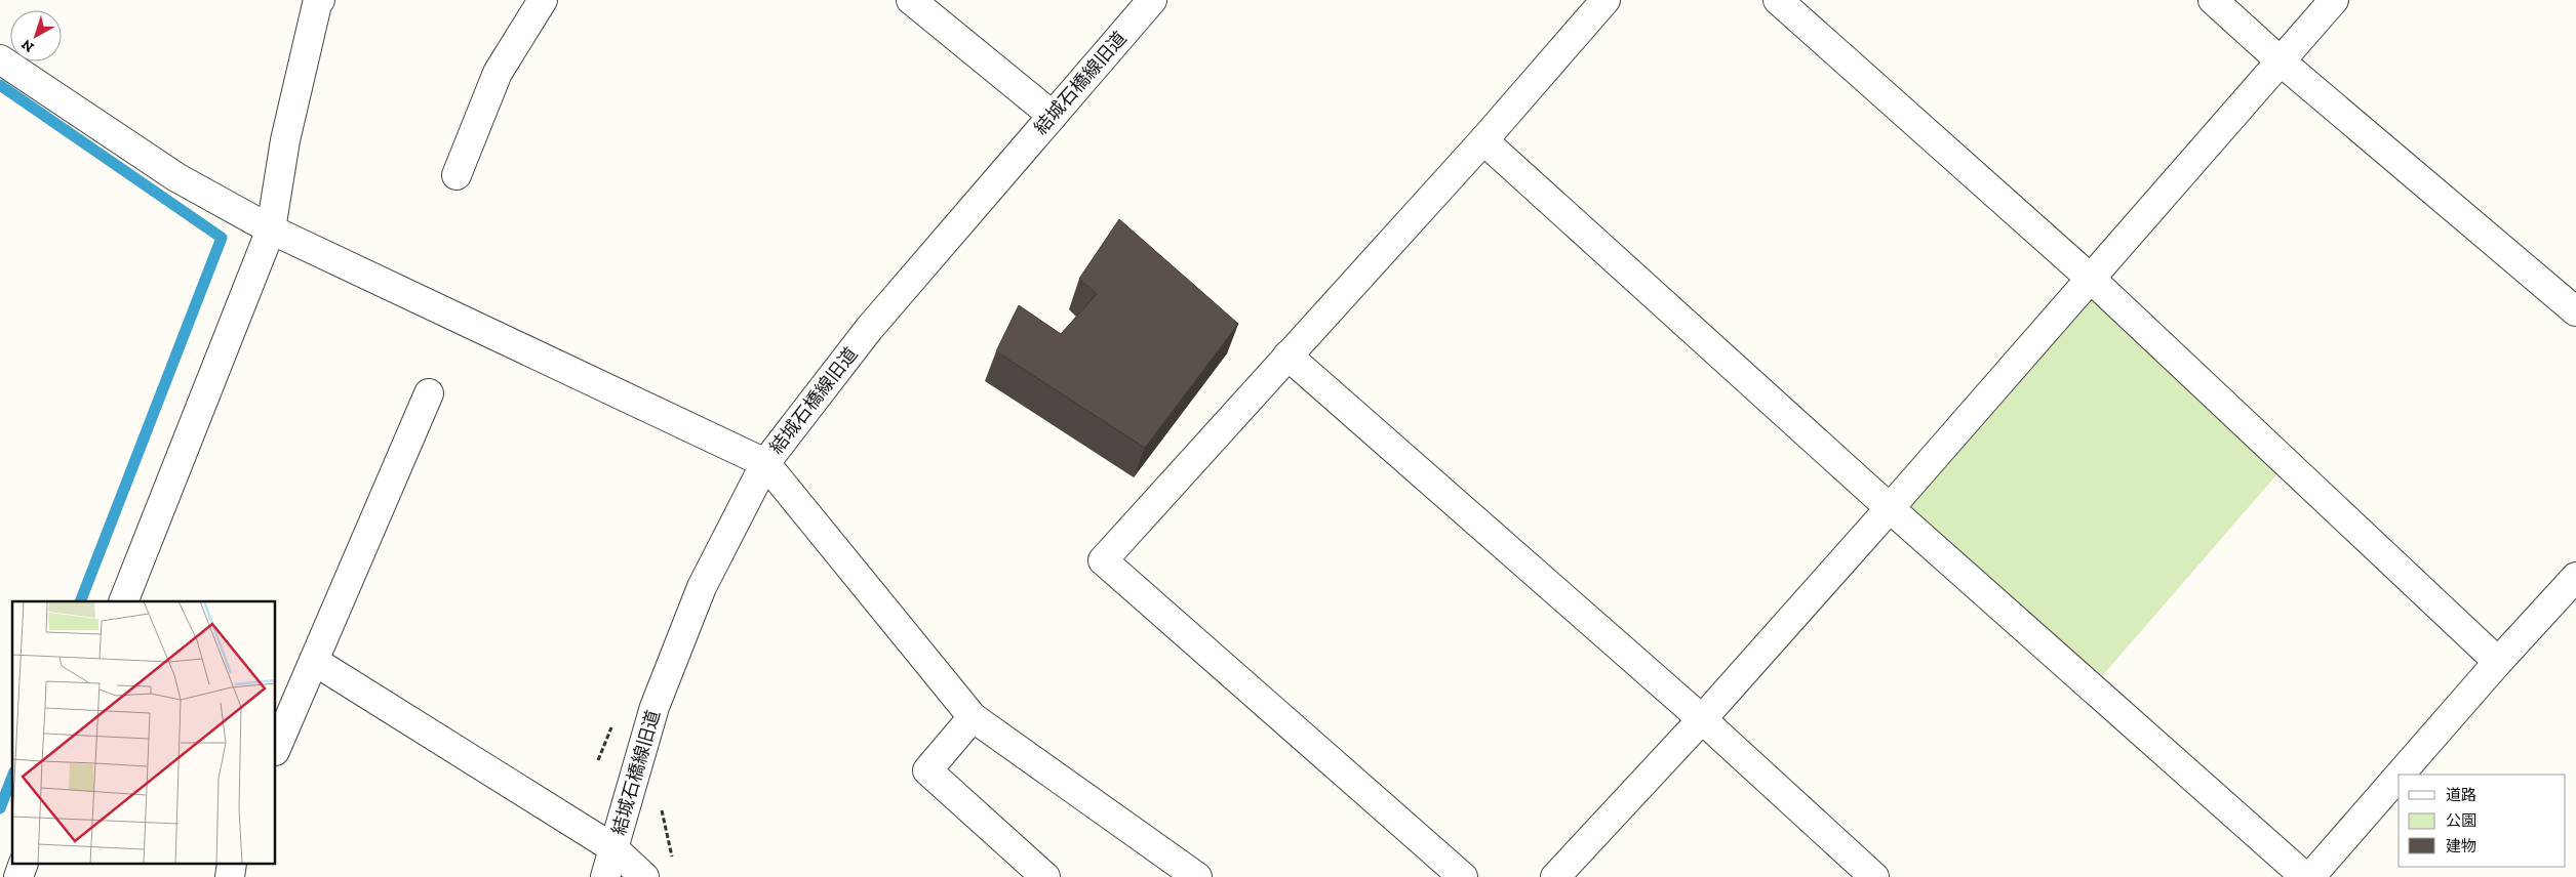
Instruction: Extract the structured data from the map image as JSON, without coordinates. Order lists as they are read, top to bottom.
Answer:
{
  "streets": {
    "street": ["結城石橋線旧道"]
  },
  "legend": ["道路", "公園", "建物"],
  "north": "bottom left"
}
